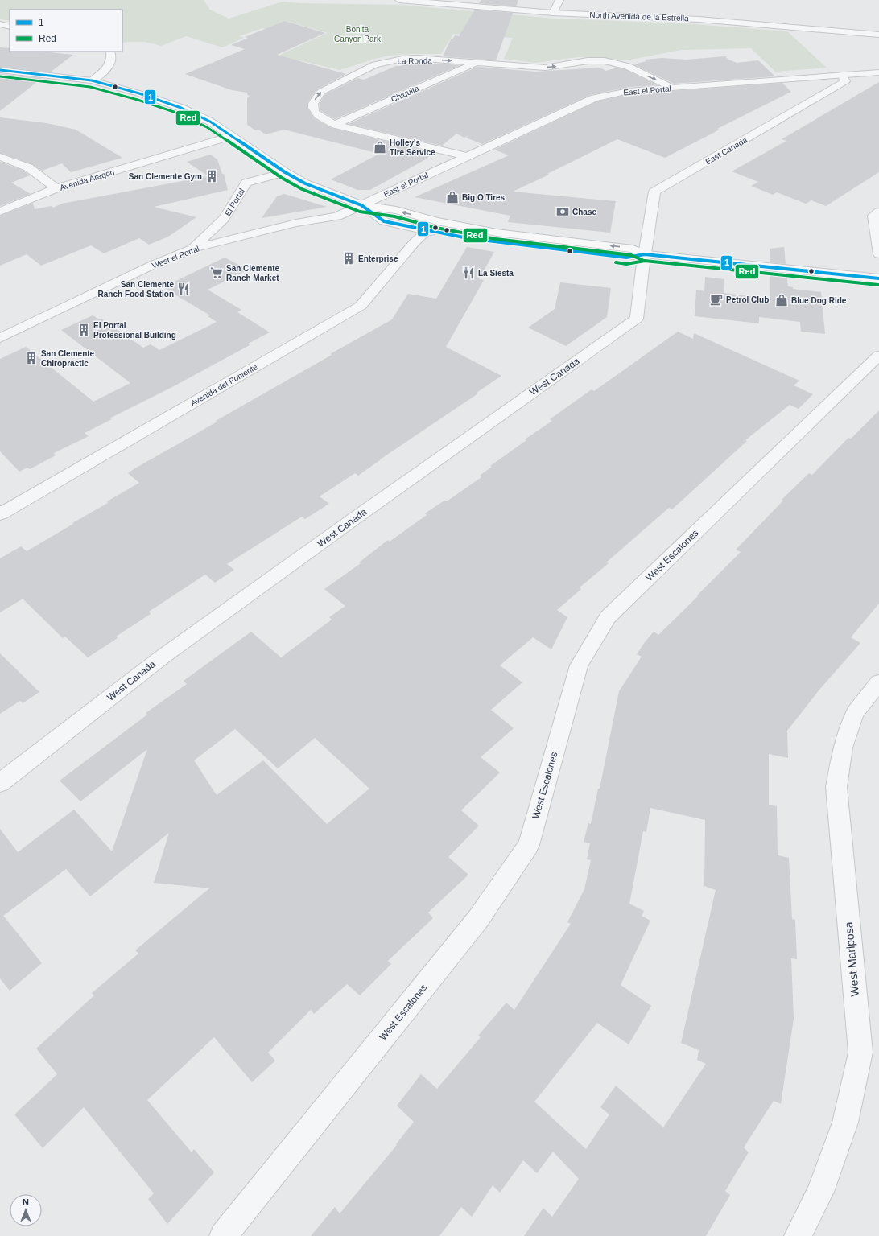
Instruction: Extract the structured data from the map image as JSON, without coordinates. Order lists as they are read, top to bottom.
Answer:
{
  "streets": {
    "street": [
      "North Avenida de la Estrella",
      "La Ronda",
      "East el Portal",
      "Chiquita",
      "East Canada",
      "Avenida Aragon",
      "El Portal",
      "West el Portal",
      "West Canada",
      "Avenida del Poniente",
      "West Escalones",
      "West Mariposa"
    ]
  },
  "crossings": [
    ["La Ronda", "East el Portal"],
    ["La Ronda", "Chiquita"],
    ["East el Portal", "East Canada"],
    ["East el Portal", "West el Portal"],
    ["East Canada", "West Canada"],
    ["El Portal", "West el Portal"]
  ],
  "one_way": ["La Ronda"],
  "parks": ["Bonita Canyon Park"],
  "places": {
    "shop": ["Holley's Tire Service", "Big O Tires", "Blue Dog Ride"],
    "building": [
      "San Clemente Gym",
      "Enterprise",
      "El Portal Professional Building",
      "San Clemente Chiropractic"
    ],
    "bank": ["Chase"],
    "supermarket": ["San Clemente Ranch Market"],
    "restaurant": ["La Siesta", "San Clemente Ranch Food Station"],
    "cafe": ["Petrol Club"]
  },
  "lines": ["transit line 1", "transit line Red"],
  "legend": ["1", "Red"],
  "north": "top"
}
